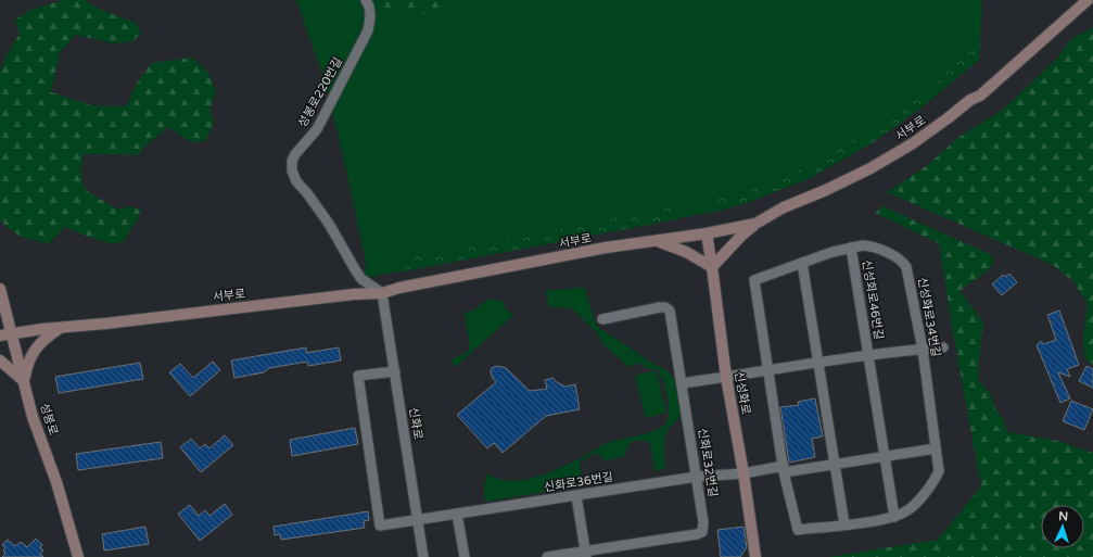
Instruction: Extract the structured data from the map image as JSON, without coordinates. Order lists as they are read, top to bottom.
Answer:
{
  "streets": {
    "main road": ["서부로", "신성화로", "성봉로"],
    "street": [
      "성봉로220번길",
      "신성화로46번길",
      "신성화로34번길",
      "신화로",
      "신화로32번길",
      "신화로36번길"
    ]
  },
  "crossings": [
    ["성봉로220번길", "서부로"],
    ["성봉로220번길", "신화로"],
    ["서부로", "신성화로"],
    ["서부로", "성봉로"],
    ["서부로", "신화로"],
    ["신성화로46번길", "신성화로34번길"],
    ["신성화로46번길", "신성화로"],
    ["신성화로46번길", "신화로32번길"],
    ["신성화로46번길", "신화로36번길"],
    ["신성화로34번길", "신화로36번길"],
    ["신성화로", "신화로36번길"],
    ["신화로", "신화로36번길"],
    ["신화로32번길", "신화로36번길"]
  ],
  "north": "top"
}
